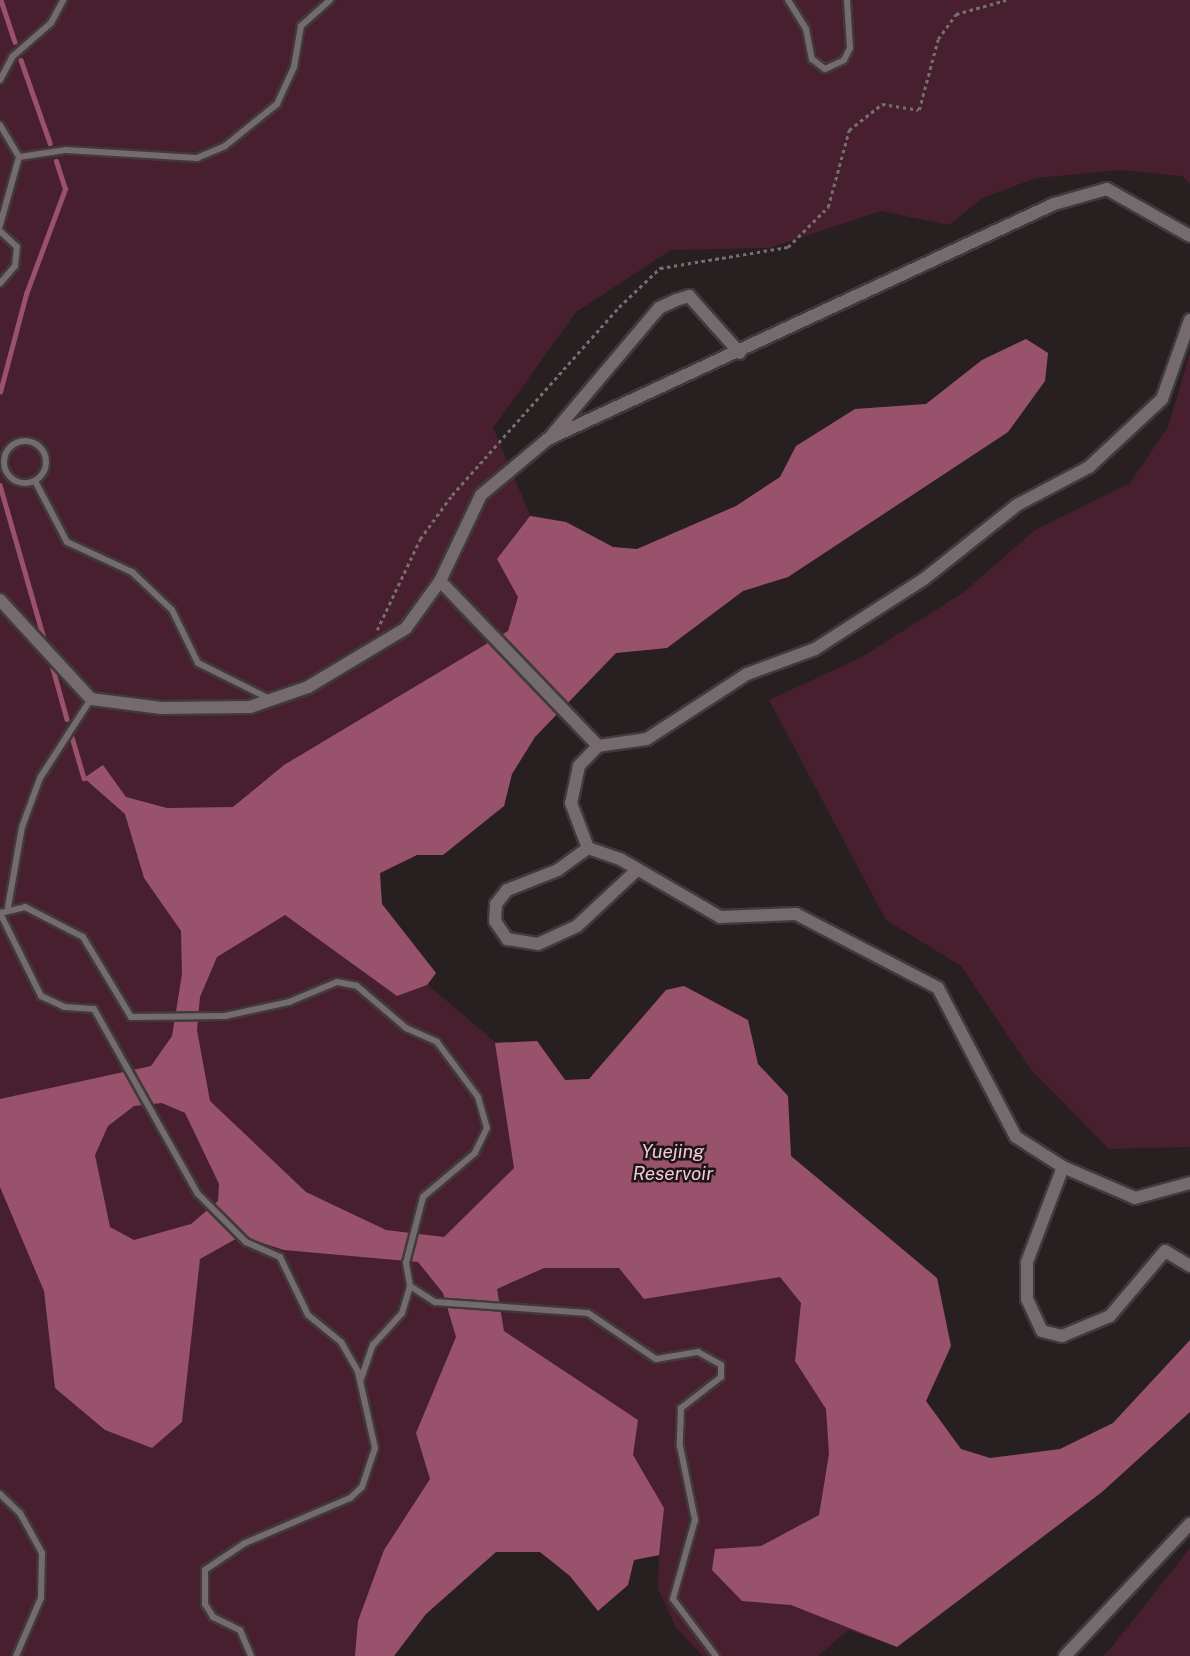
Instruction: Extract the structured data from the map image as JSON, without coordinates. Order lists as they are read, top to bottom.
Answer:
{
  "water": ["Yuejing Reservoir"]
}
